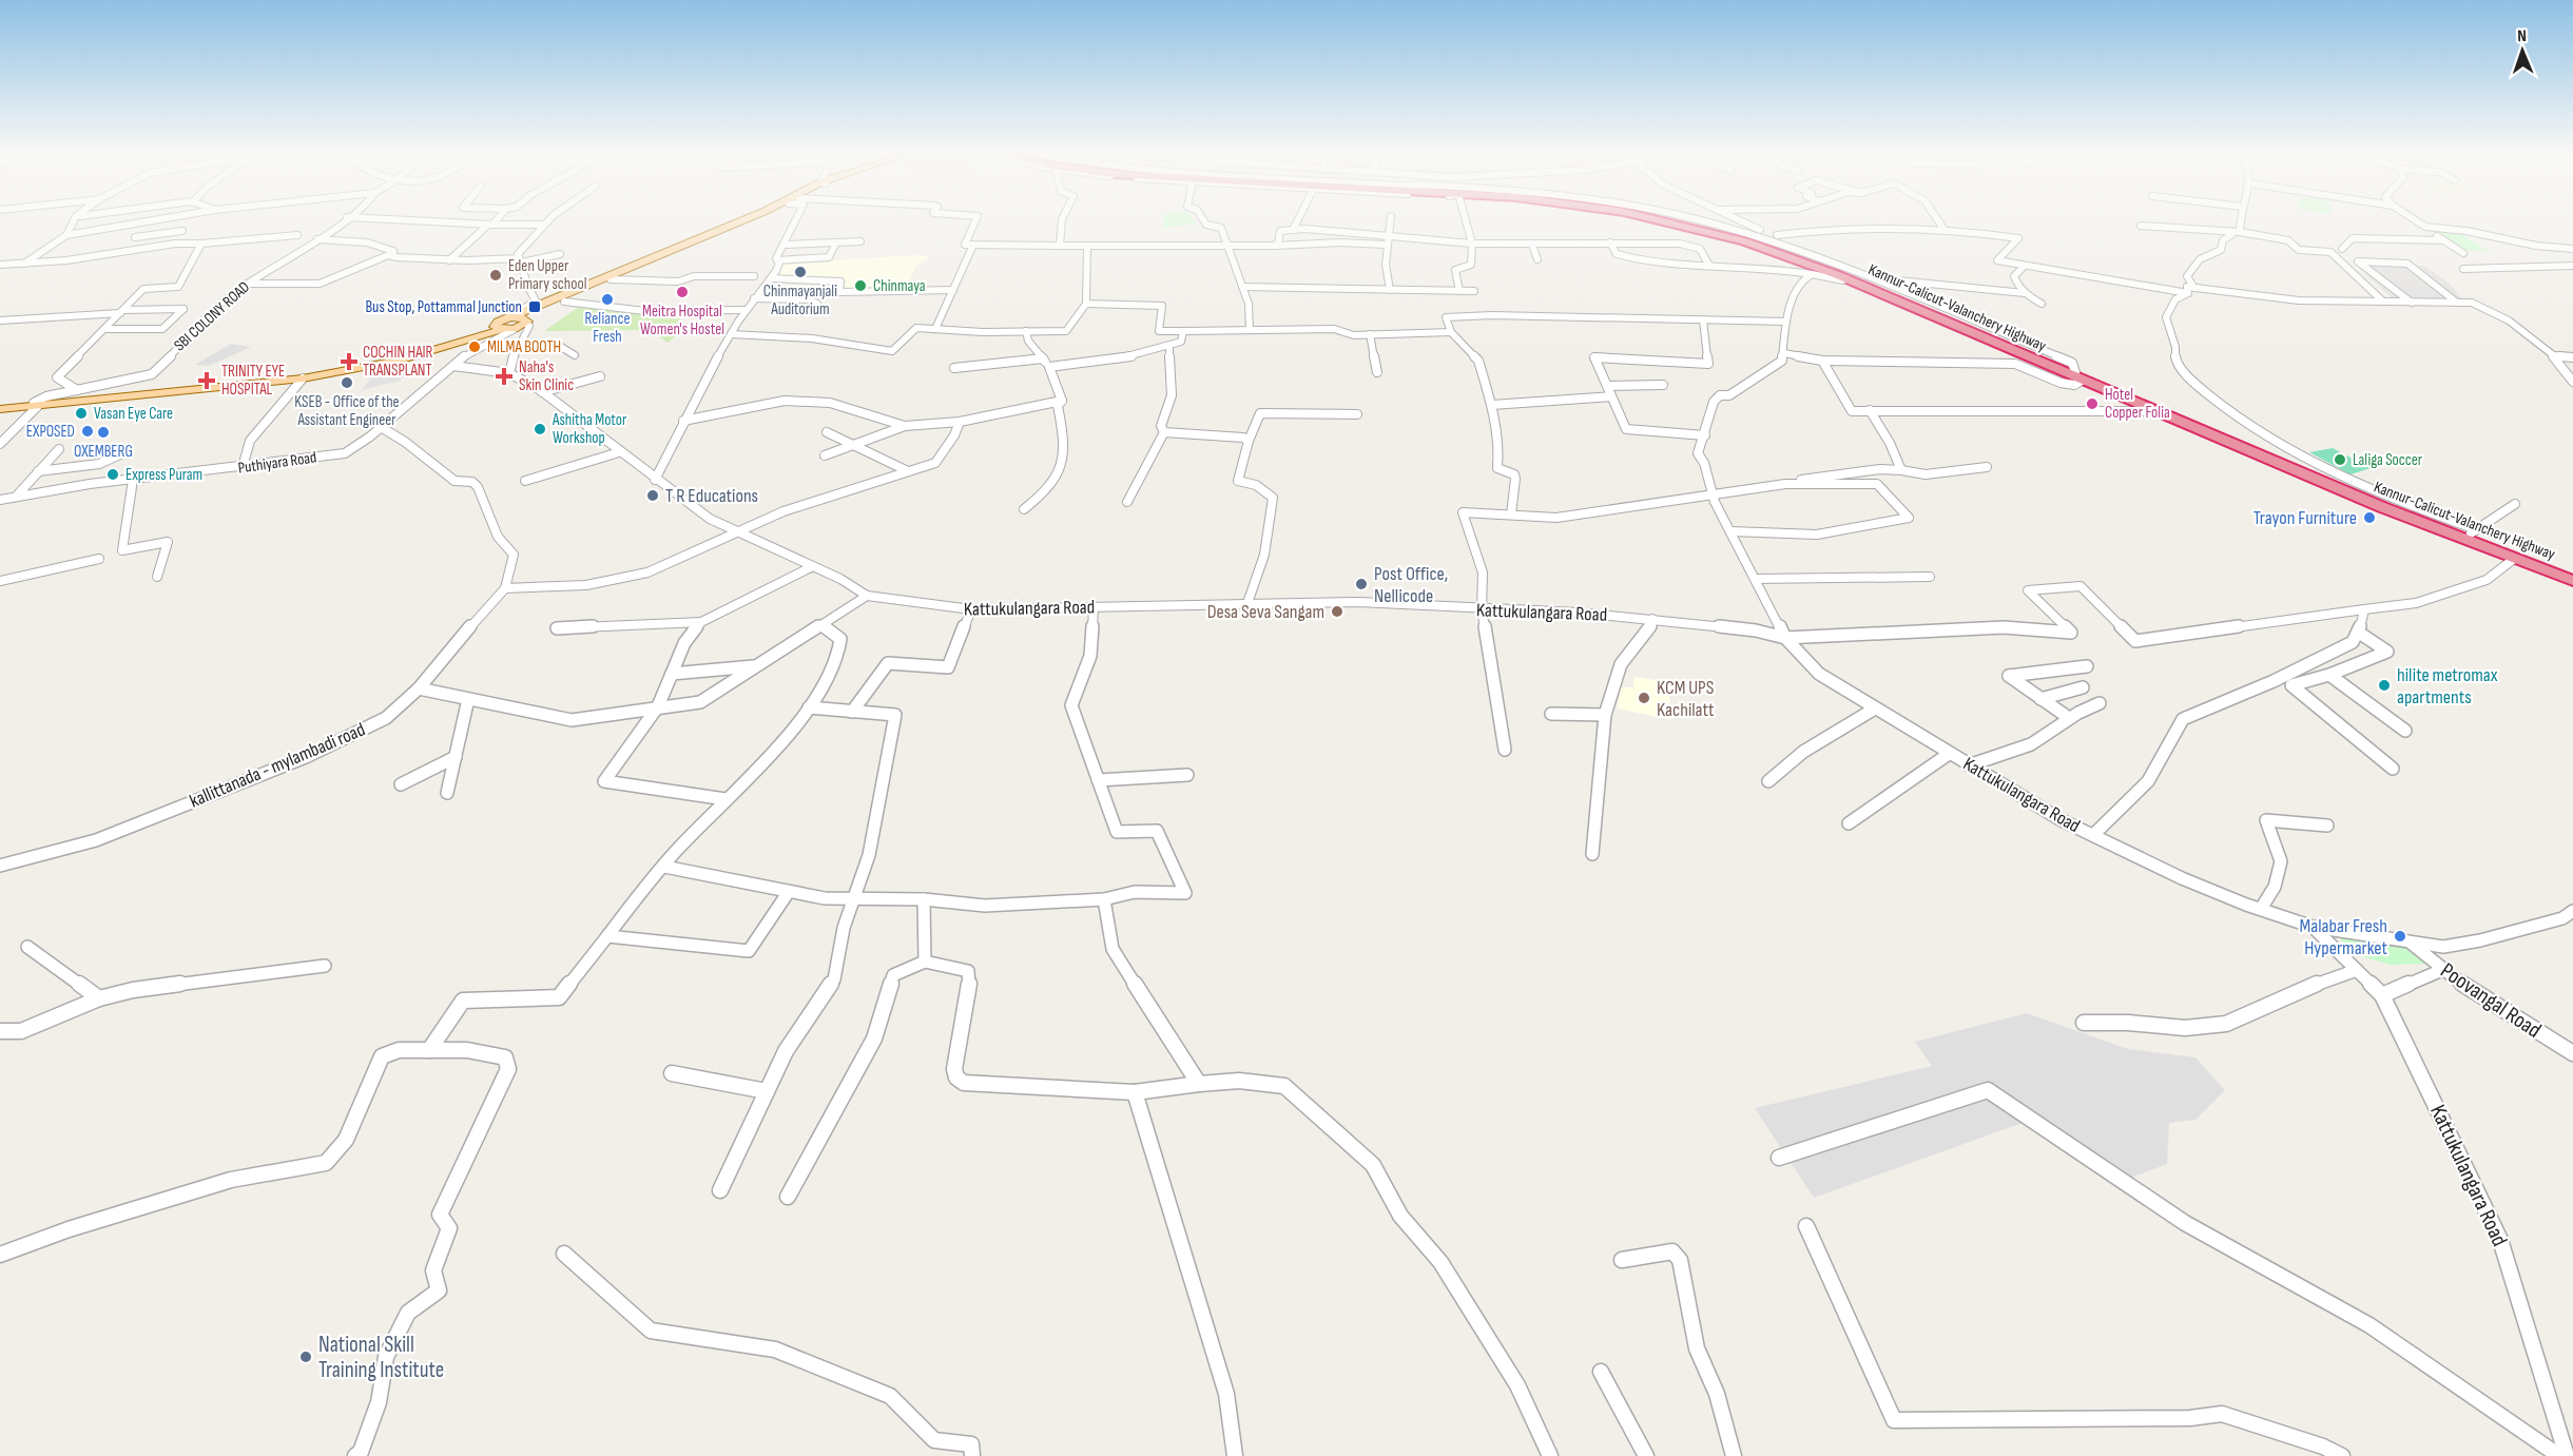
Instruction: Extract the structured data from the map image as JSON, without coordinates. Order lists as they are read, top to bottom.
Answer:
{
  "streets": {
    "highway": ["Kannur-Calicut-Valanchery Highway"],
    "street": [
      "SBI COLONY ROAD",
      "Puthiyara Road",
      "Kattukulangara Road",
      "kallittanada - mylambadi road",
      "Poovangal Road"
    ]
  },
  "crossings": [
    ["Puthiyara Road", "kallittanada - mylambadi road"],
    ["Kattukulangara Road", "Poovangal Road"]
  ],
  "places": {
    "other": [
      "Chinmayanjali Auditorium",
      "Eden Upper Primary school",
      "Chinmaya",
      "Meitra Hospital Women's Hostel",
      "Reliance Fresh",
      "MILMA BOOTH",
      "KSEB - Office of the Assistant Engineer",
      "Hotel Copper Folia",
      "Vasan Eye Care",
      "Ashitha Motor Workshop",
      "EXPOSED",
      "OXEMBERG",
      "Laliga Soccer",
      "Express Puram",
      "T R Educations",
      "Trayon Furniture",
      "Post Office, Nellicode",
      "Desa Seva Sangam",
      "hilite metromax apartments",
      "KCM UPS Kachilatt",
      "Malabar Fresh Hypermarket",
      "National Skill Training Institute"
    ],
    "transit": ["Bus Stop, Pottammal Junction"],
    "health": ["COCHIN HAIR TRANSPLANT", "Naha's Skin Clinic", "TRINITY EYE HOSPITAL"]
  },
  "north": "top"
}
